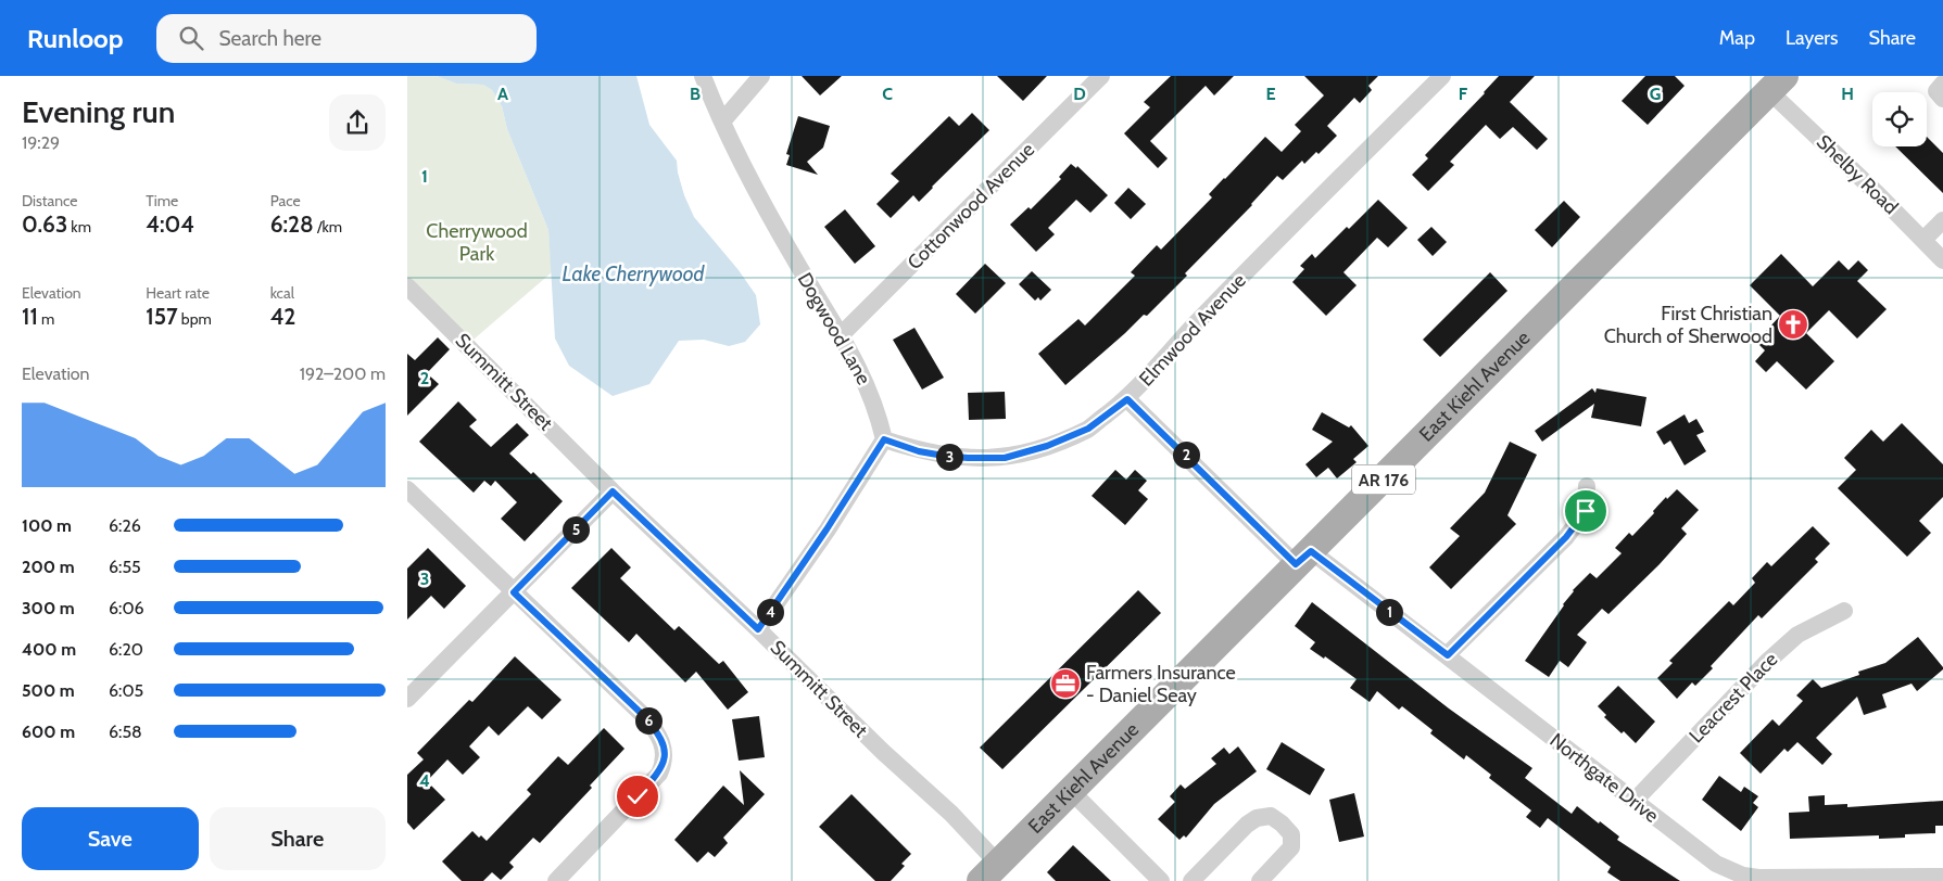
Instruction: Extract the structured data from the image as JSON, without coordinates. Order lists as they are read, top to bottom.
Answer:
{
  "streets": {
    "main road": ["East Kiehl Avenue", "AR 176"],
    "street": [
      "Shelby Road",
      "Cottonwood Avenue",
      "Dogwood Lane",
      "Elmwood Avenue",
      "Summitt Street",
      "Leacrest Place",
      "Northgate Drive"
    ]
  },
  "crossings": [
    ["Shelby Road", "East Kiehl Avenue"],
    ["Cottonwood Avenue", "Dogwood Lane"],
    ["Dogwood Lane", "Elmwood Avenue"],
    ["Elmwood Avenue", "Northgate Drive"],
    ["Summitt Street", "East Kiehl Avenue"],
    ["East Kiehl Avenue", "Northgate Drive"],
    ["Leacrest Place", "Northgate Drive"]
  ],
  "water": ["Lake Cherrywood"],
  "parks": ["Cherrywood Park"],
  "places": {
    "church": ["First Christian Church of Sherwood"],
    "office": ["Farmers Insurance - Daniel Seay"]
  },
  "page": {
    "header": "Runloop",
    "search": "Search here",
    "nav": ["Map", "Layers", "Share"],
    "heading": ["Evening run", "19:29"],
    "stats": [
      ["Distance", "0.63 km"],
      ["Time", "4:04"],
      ["Pace", "6:28 /km"],
      ["Elevation", "11 m"],
      ["Heart rate", "157 bpm"],
      ["kcal", "42"]
    ],
    "chart": ["Elevation", "192–200 m"],
    "pins": [
      "2",
      "3",
      "5",
      "1",
      "4",
      "6"
    ],
    "list": [
      {
        "name": "100 m",
        "note": "6:26"
      },
      {
        "name": "200 m",
        "note": "6:55"
      },
      {
        "name": "300 m",
        "note": "6:06"
      },
      {
        "name": "400 m",
        "note": "6:20"
      },
      {
        "name": "500 m",
        "note": "6:05"
      },
      {
        "name": "600 m",
        "note": "6:58"
      }
    ],
    "buttons": ["Save", "Share"]
  },
  "grid": {
    "columns": [
      "A",
      "B",
      "C",
      "D",
      "E",
      "F",
      "G",
      "H"
    ],
    "rows": [
      "1",
      "2",
      "3",
      "4"
    ]
  }
}
